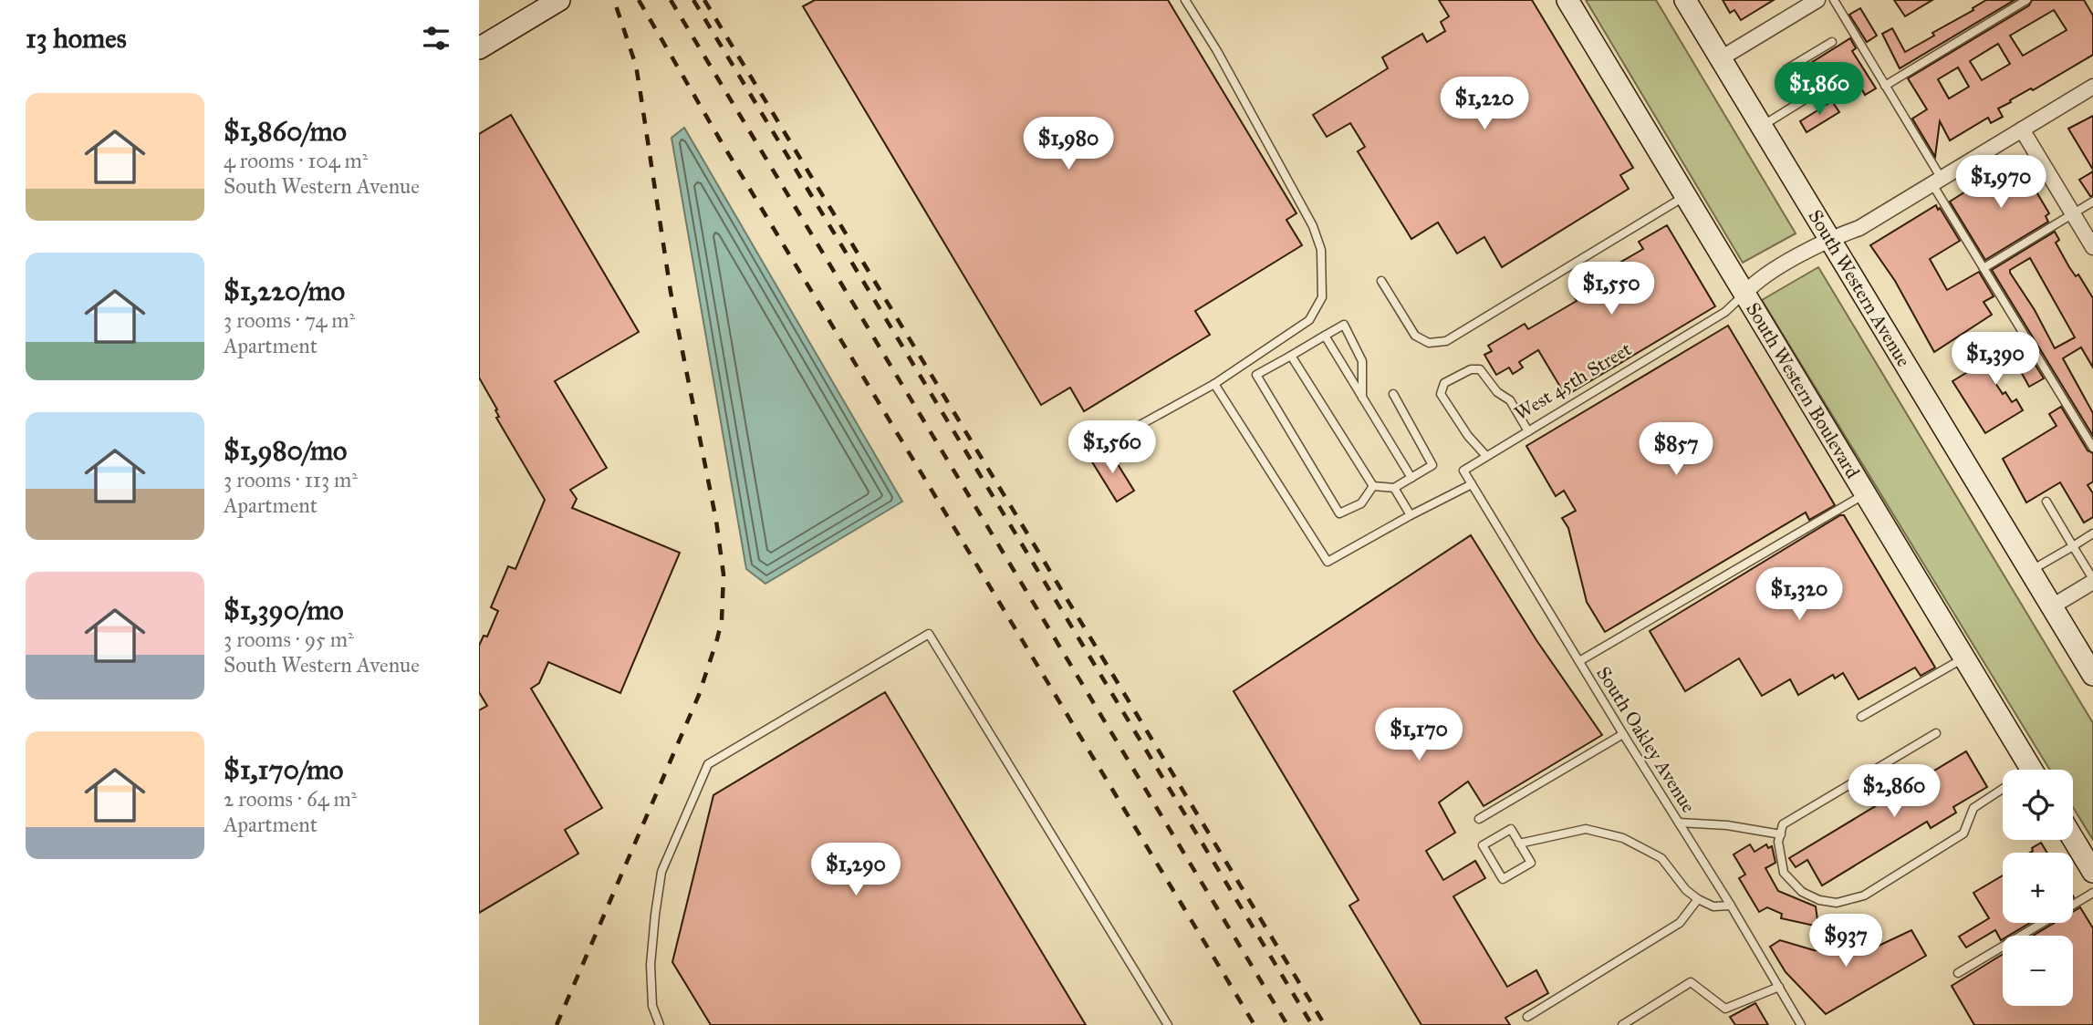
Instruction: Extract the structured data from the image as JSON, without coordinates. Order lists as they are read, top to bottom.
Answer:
{
  "streets": {
    "street": ["South Western Avenue", "West 45th Street", "South Western Boulevard"],
    "lane": ["South Oakley Avenue"]
  },
  "crossings": [
    ["South Western Avenue", "West 45th Street"],
    ["West 45th Street", "South Western Boulevard"],
    ["West 45th Street", "South Oakley Avenue"]
  ],
  "page": {
    "heading": "13 homes",
    "price": [
      "$1,860",
      "$1,220",
      "$1,980",
      "$1,970",
      "$1,550",
      "$1,390",
      "$1,560",
      "$857",
      "$1,320",
      "$1,170",
      "$2,860",
      "$1,290",
      "$937"
    ],
    "list": [
      {
        "name": "$1,860/mo",
        "note": "4 rooms · 104 m² · South Western Avenue"
      },
      {
        "name": "$1,220/mo",
        "note": "3 rooms · 74 m² · Apartment"
      },
      {
        "name": "$1,980/mo",
        "note": "3 rooms · 113 m² · Apartment"
      },
      {
        "name": "$1,390/mo",
        "note": "3 rooms · 95 m² · South Western Avenue"
      },
      {
        "name": "$1,170/mo",
        "note": "2 rooms · 64 m² · Apartment"
      }
    ],
    "map_buttons": ["+", "−"]
  }
}
